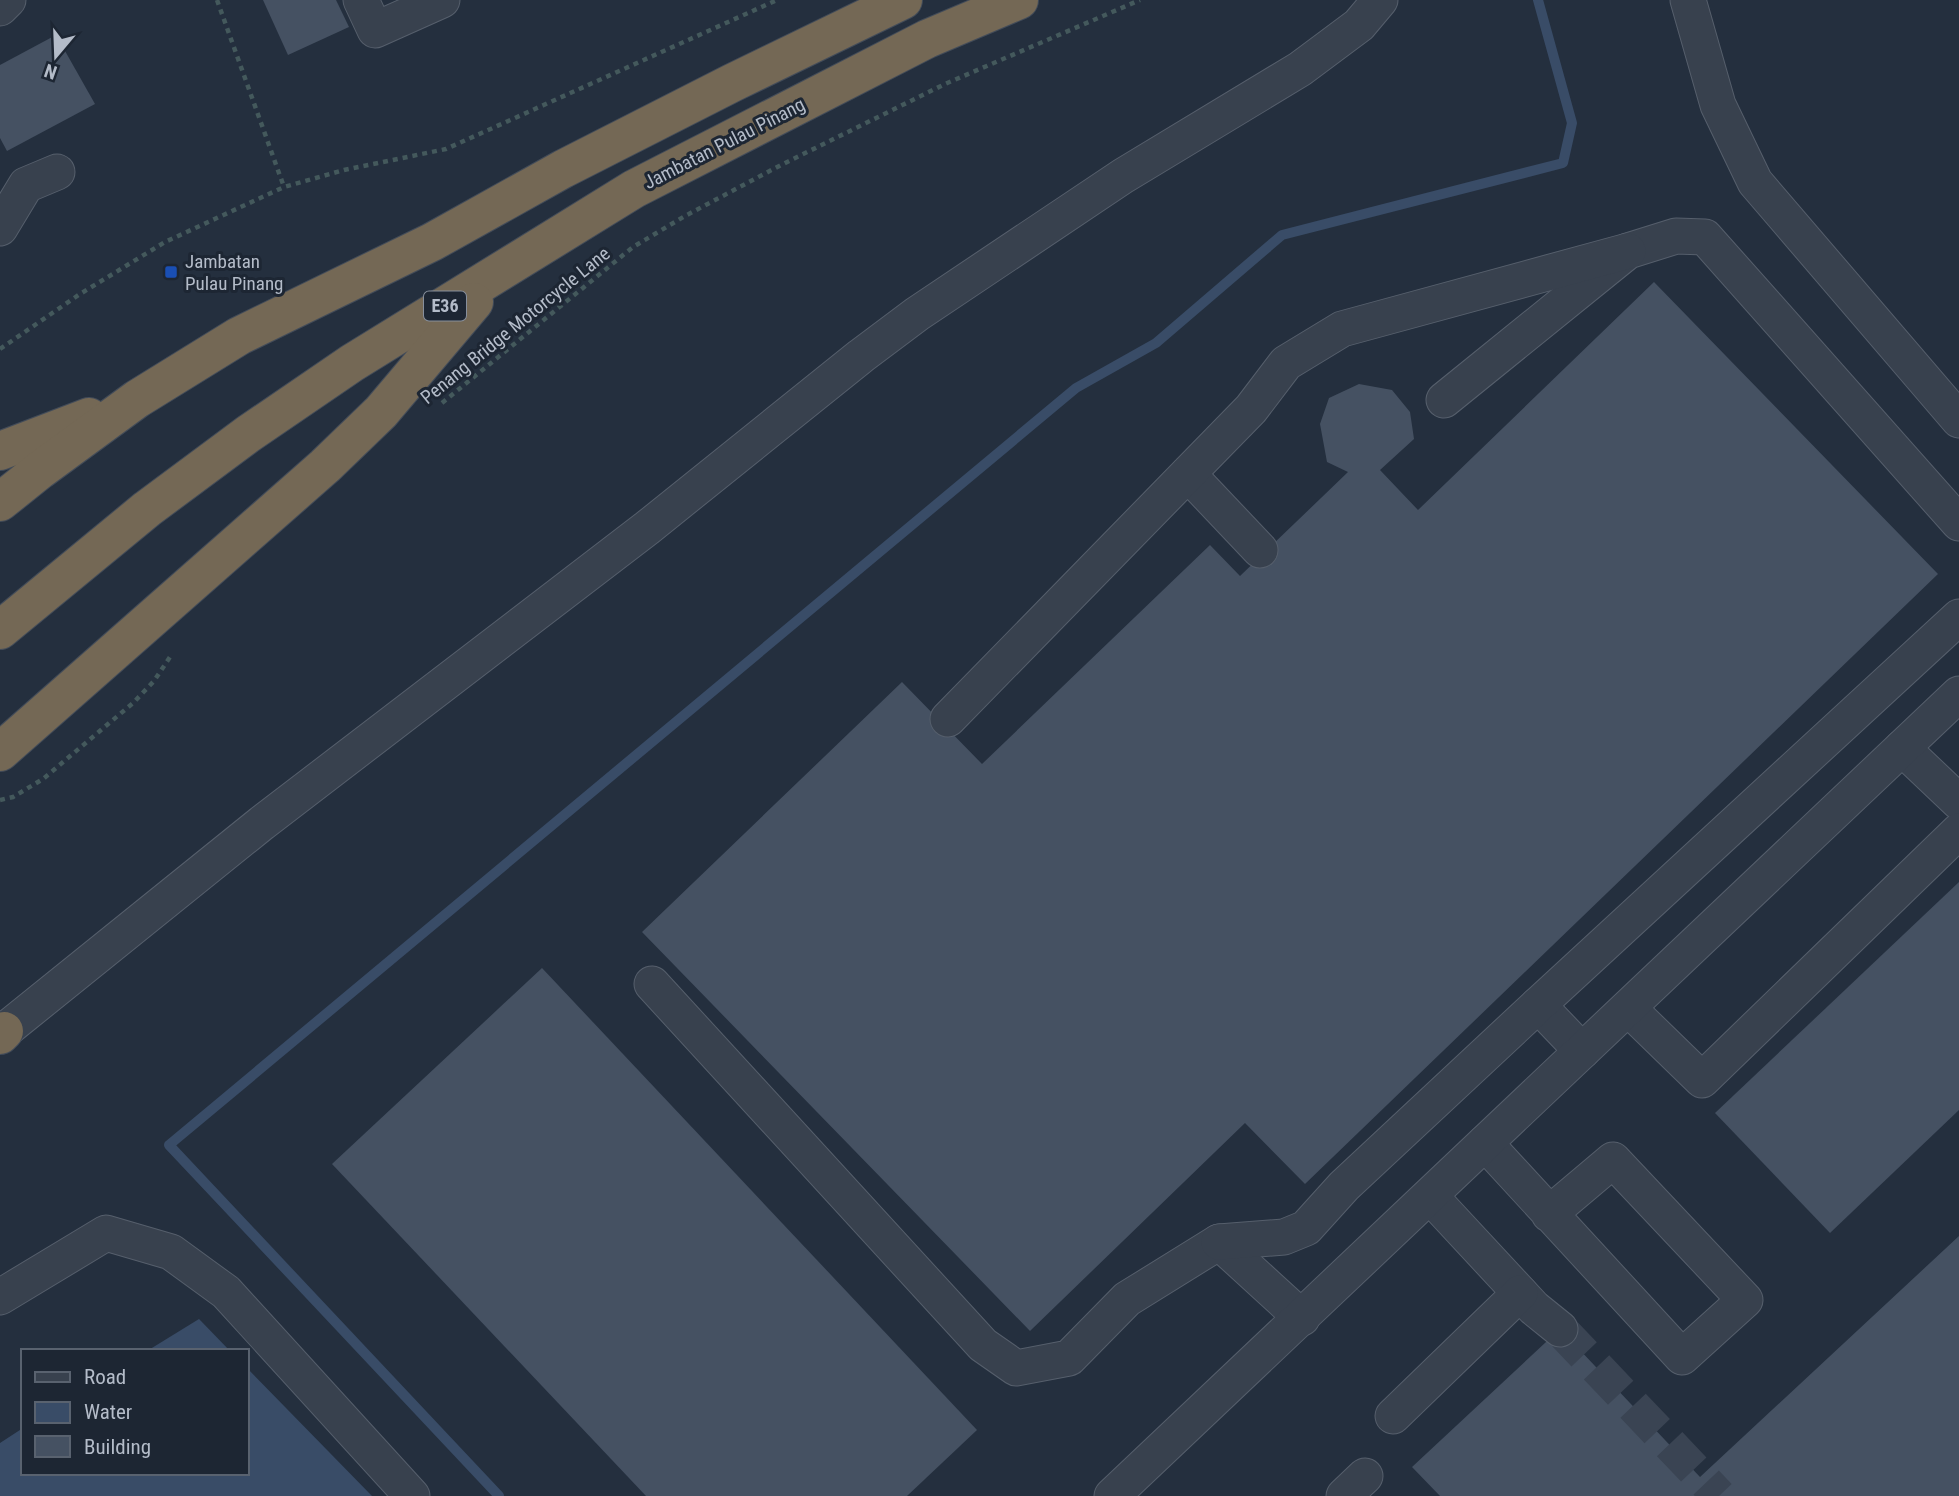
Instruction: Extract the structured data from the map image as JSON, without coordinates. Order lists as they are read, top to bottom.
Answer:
{
  "streets": {
    "highway": ["Jambatan Pulau Pinang", "E36"],
    "path": ["Penang Bridge Motorcycle Lane"]
  },
  "places": {
    "transit": ["Jambatan Pulau Pinang"]
  },
  "legend": ["Road", "Water", "Building"],
  "north": "bottom"
}
